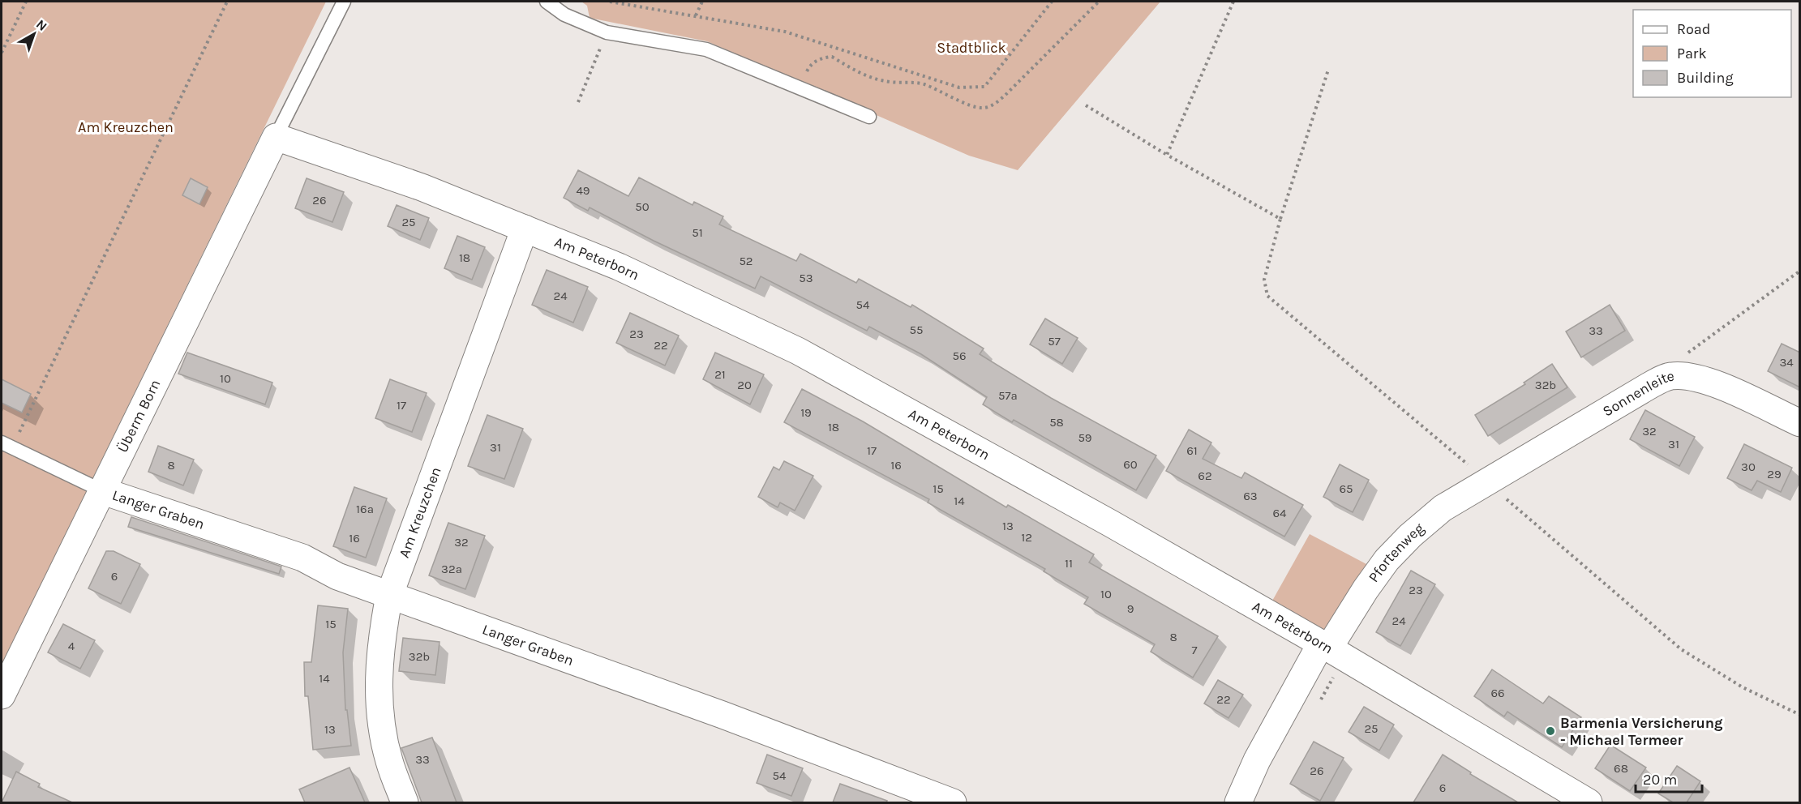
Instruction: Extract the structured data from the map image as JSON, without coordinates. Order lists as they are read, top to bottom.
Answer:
{
  "streets": {
    "street": [
      "Am Peterborn",
      "Sonnenleite",
      "Überm Born",
      "Langer Graben",
      "Am Kreuzchen",
      "Pfortenweg"
    ]
  },
  "crossings": [
    ["Am Peterborn", "Überm Born"],
    ["Am Peterborn", "Am Kreuzchen"],
    ["Am Peterborn", "Pfortenweg"],
    ["Sonnenleite", "Pfortenweg"],
    ["Überm Born", "Langer Graben"],
    ["Langer Graben", "Am Kreuzchen"]
  ],
  "parks": ["Stadtblick", "Am Kreuzchen"],
  "places": ["Barmenia Versicherung - Michael Termeer"],
  "house_numbers": [
    "49",
    "26",
    "50",
    "25",
    "51",
    "18",
    "52",
    "53",
    "24",
    "54",
    "55",
    "33",
    "23",
    "57",
    "22",
    "56",
    "34",
    "21",
    "10",
    "20",
    "32b",
    "57a",
    "17",
    "19",
    "58",
    "18",
    "32",
    "59",
    "31",
    "31",
    "17",
    "61",
    "60",
    "8",
    "16",
    "30",
    "29",
    "62",
    "15",
    "65",
    "63",
    "14",
    "16a",
    "64",
    "13",
    "12",
    "16",
    "32",
    "11",
    "32a",
    "6",
    "23",
    "10",
    "9",
    "24",
    "15",
    "8",
    "4",
    "7",
    "32b",
    "14",
    "66",
    "22",
    "25",
    "13",
    "33",
    "68",
    "26",
    "54",
    "6"
  ],
  "legend": ["Road", "Park", "Building"],
  "scale_bar": "20 m",
  "north": "top right"
}
